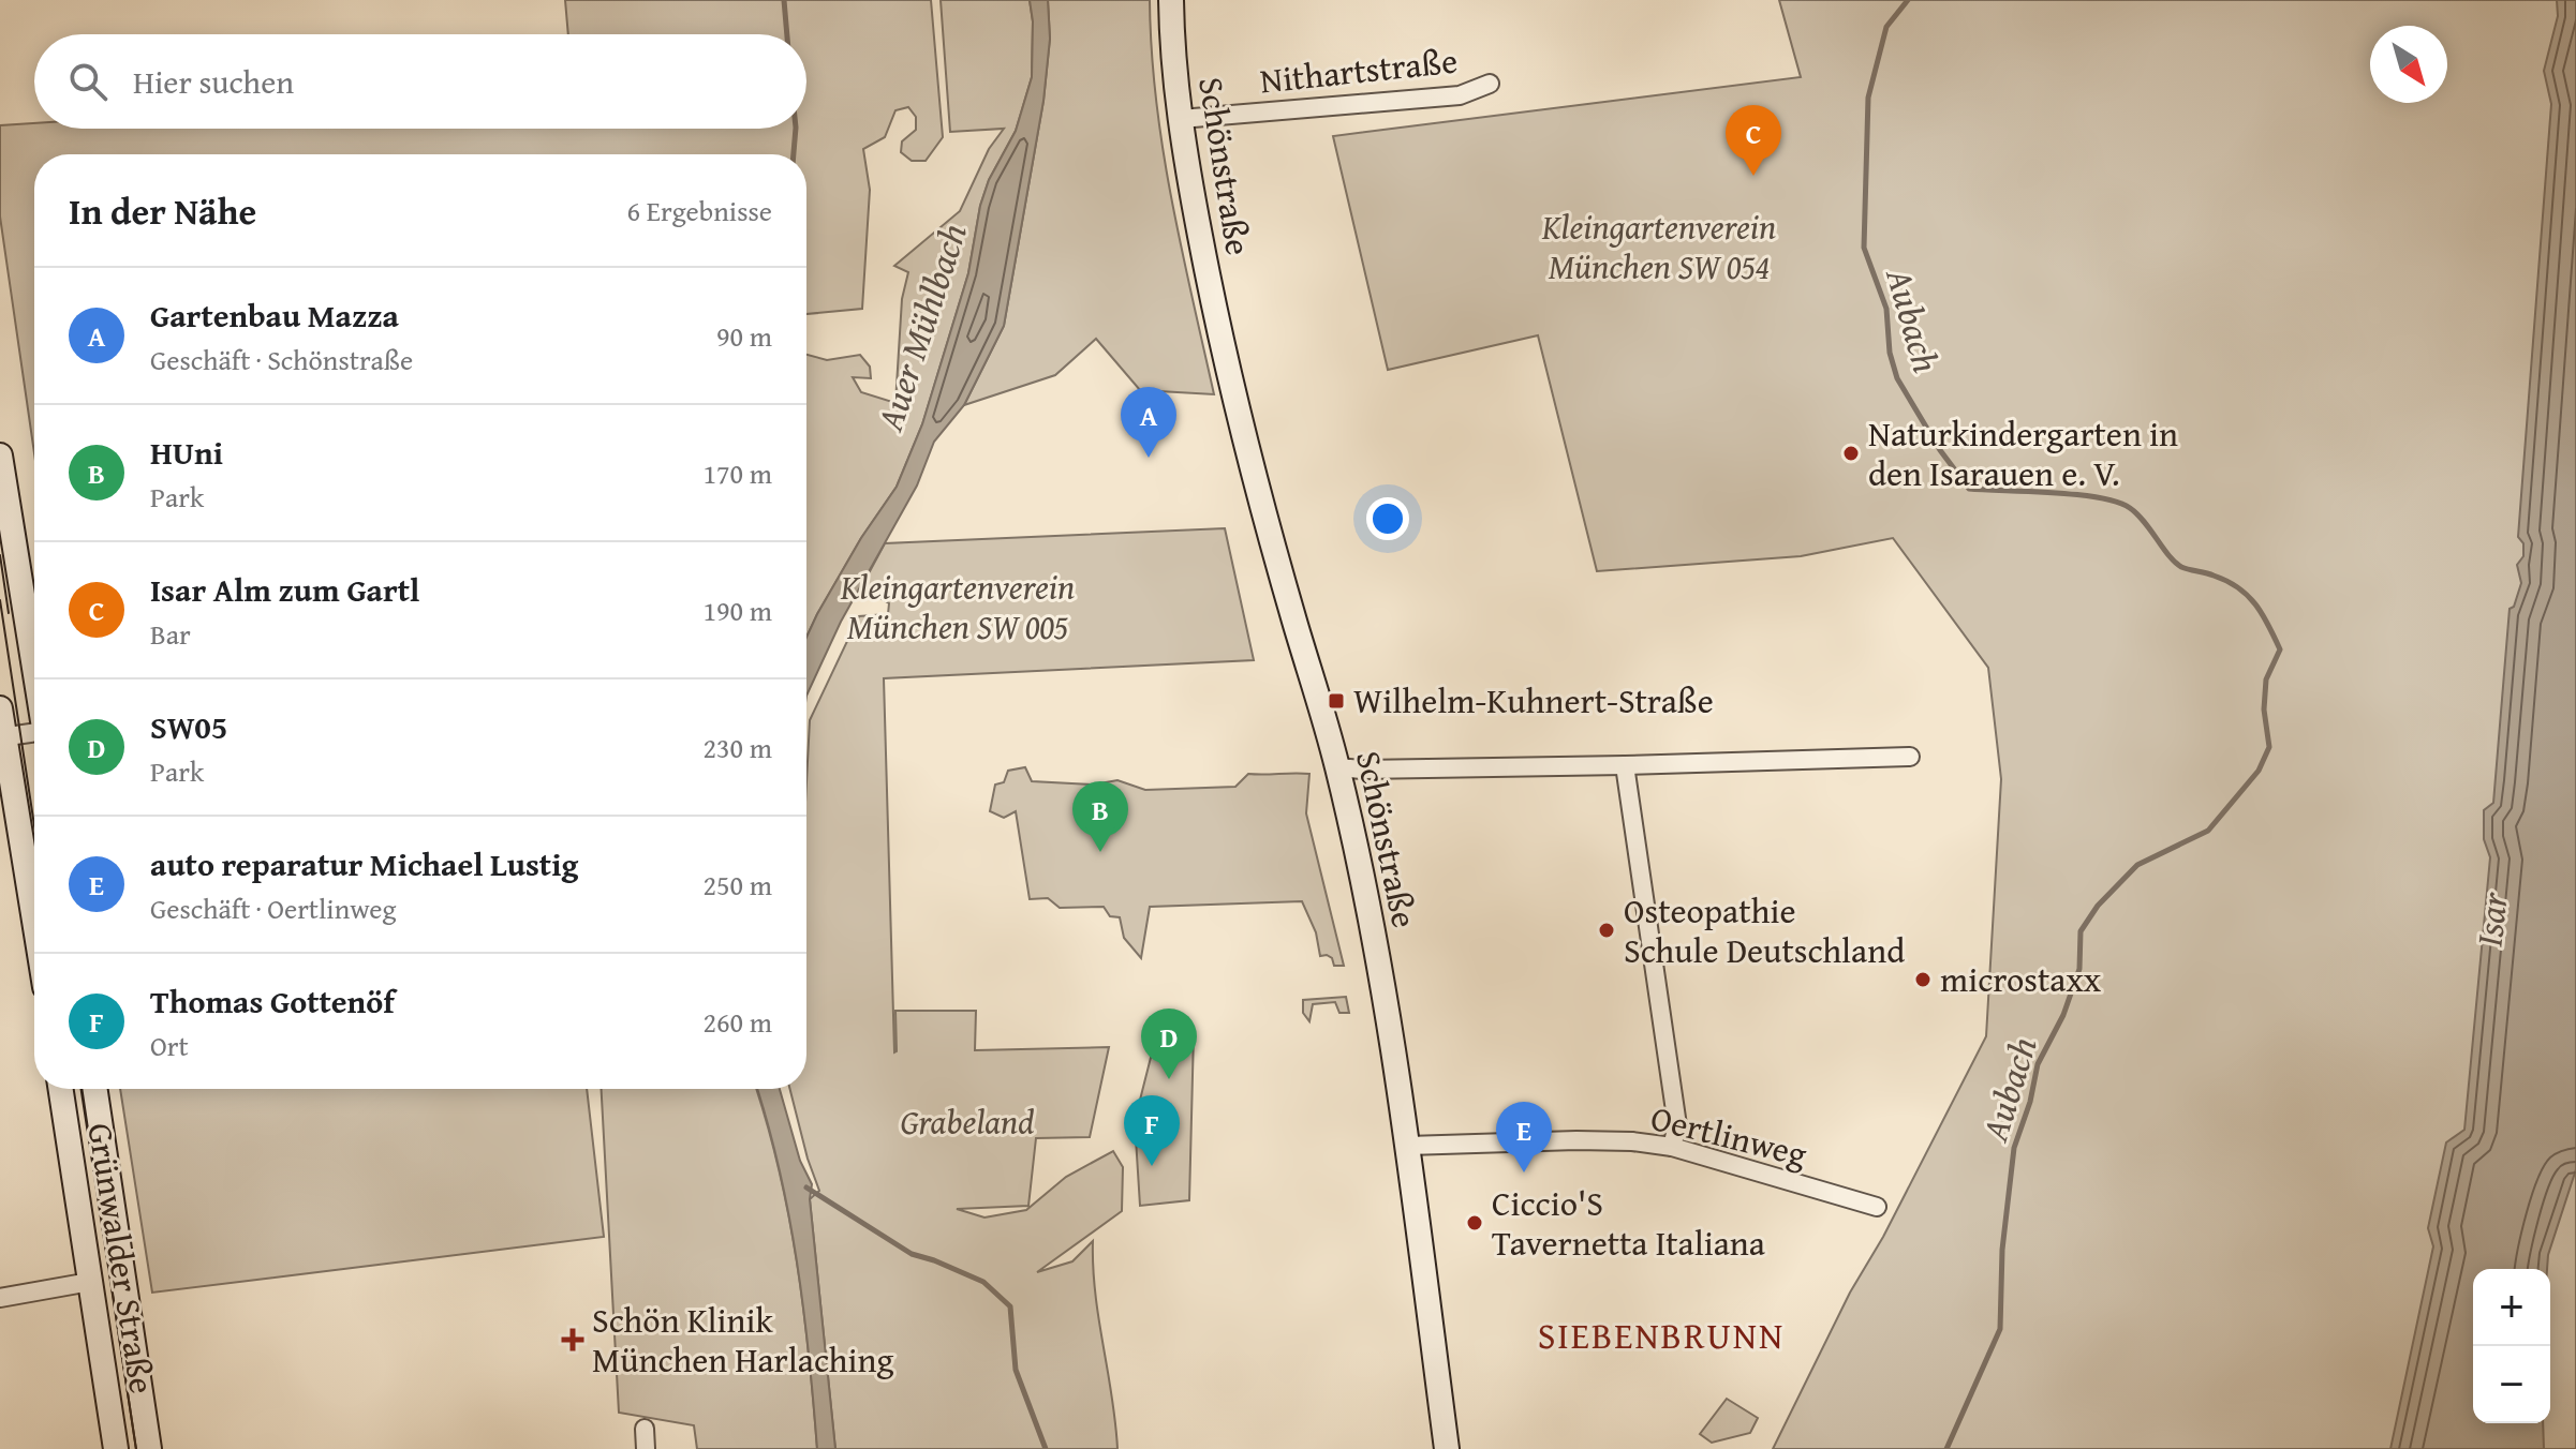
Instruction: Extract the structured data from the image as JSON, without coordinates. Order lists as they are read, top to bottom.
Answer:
{
  "streets": {
    "street": [
      "Nithartstraße",
      "Schönstraße",
      "Oertlinweg",
      "Grünwalder Straße"
    ]
  },
  "crossings": [
    ["Nithartstraße", "Schönstraße"],
    ["Schönstraße", "Oertlinweg"]
  ],
  "districts": ["SIEBENBRUNN"],
  "water": ["Aubach", "Auer Mühlbach", "Isar"],
  "parks": ["Kleingartenverein München SW 054", "Kleingartenverein München SW 005", "Grabeland"],
  "places": {
    "other": [
      "Naturkindergarten in den Isarauen e. V.",
      "Osteopathie Schule Deutschland",
      "microstaxx",
      "Ciccio'S Tavernetta Italiana"
    ],
    "transit": ["Wilhelm-Kuhnert-Straße"],
    "health": ["Schön Klinik München Harlaching"]
  },
  "north": "bottom right",
  "page": {
    "search": "Hier suchen",
    "pins": [
      "C",
      "A",
      "B",
      "D",
      "F",
      "E"
    ],
    "heading": ["In der Nähe", "6 Ergebnisse"],
    "list": [
      {
        "mark": "A",
        "name": "Gartenbau Mazza",
        "note": "Geschäft · Schönstraße",
        "value": "90 m"
      },
      {
        "mark": "B",
        "name": "HUni",
        "note": "Park",
        "value": "170 m"
      },
      {
        "mark": "C",
        "name": "Isar Alm zum Gartl",
        "note": "Bar",
        "value": "190 m"
      },
      {
        "mark": "D",
        "name": "SW05",
        "note": "Park",
        "value": "230 m"
      },
      {
        "mark": "E",
        "name": "auto reparatur Michael Lustig",
        "note": "Geschäft · Oertlinweg",
        "value": "250 m"
      },
      {
        "mark": "F",
        "name": "Thomas Gottenöf",
        "note": "Ort",
        "value": "260 m"
      }
    ],
    "map_buttons": ["+", "−"]
  }
}
